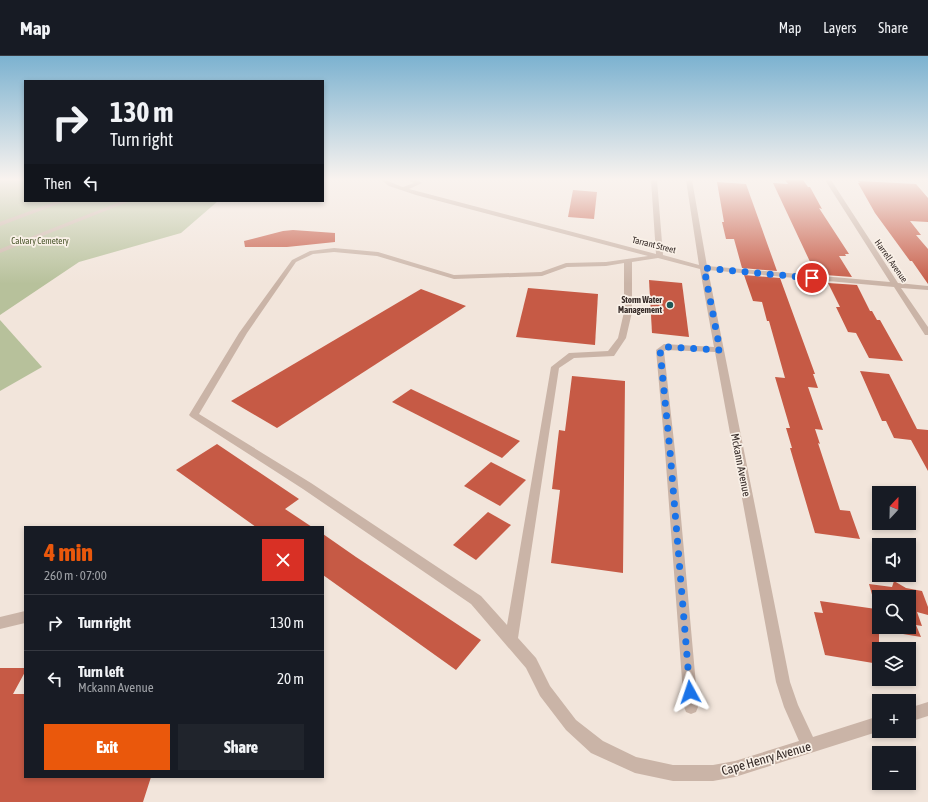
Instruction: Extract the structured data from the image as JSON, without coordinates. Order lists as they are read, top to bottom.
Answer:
{
  "streets": {
    "street": [
      "Tarrant Street",
      "Harrell Avenue",
      "Mckann Avenue",
      "Cape Henry Avenue"
    ]
  },
  "crossings": [
    ["Tarrant Street", "Harrell Avenue"],
    ["Tarrant Street", "Mckann Avenue"],
    ["Mckann Avenue", "Cape Henry Avenue"]
  ],
  "parks": ["Calvary Cemetery"],
  "places": ["Storm Water Management"],
  "north": "top",
  "page": {
    "header": "Map",
    "nav": ["Map", "Layers", "Share"],
    "turn": ["130 m", "Turn right"],
    "then": "Then",
    "map_buttons": ["+", "−"],
    "heading": ["4 min", "260 m · 07:00"],
    "list": [
      {
        "name": "Turn right",
        "value": "130 m"
      },
      {
        "name": "Turn left",
        "note": "Mckann Avenue",
        "value": "20 m"
      }
    ],
    "buttons": ["Exit", "Share"]
  }
}
